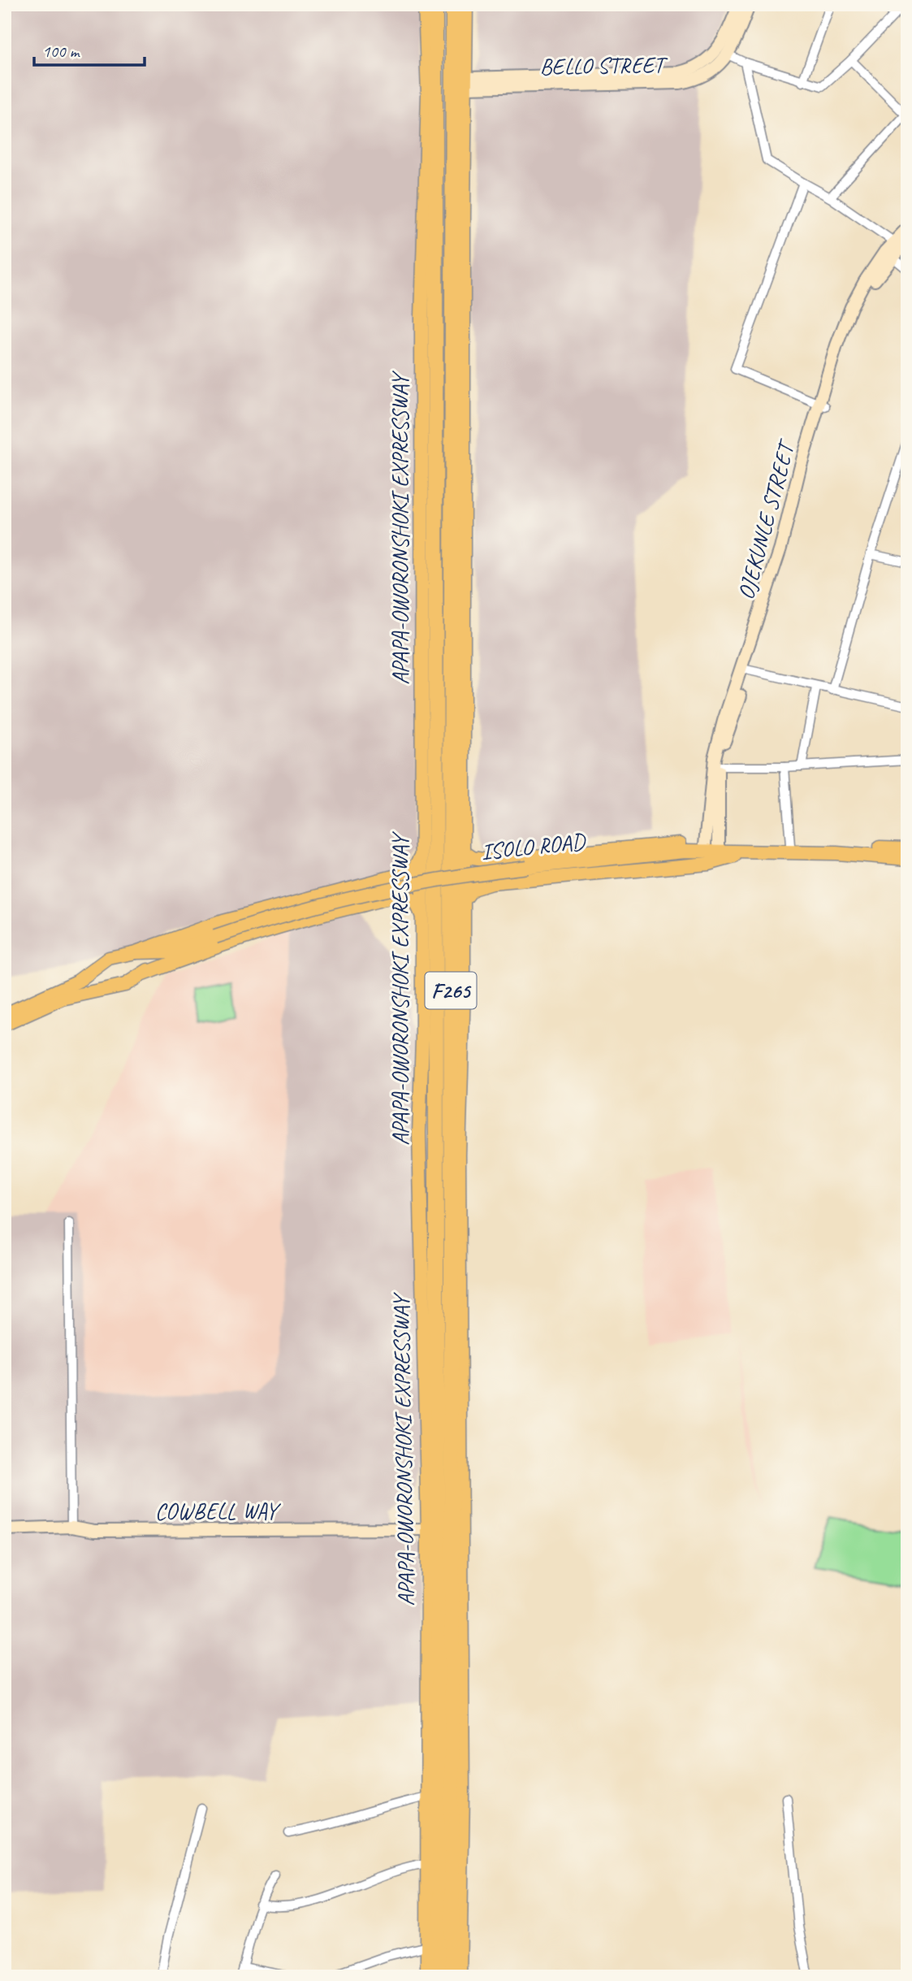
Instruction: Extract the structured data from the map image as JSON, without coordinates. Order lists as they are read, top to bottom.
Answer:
{
  "streets": {
    "highway": ["APAPA-OWORONSHOKI EXPRESSWAY", "F265"],
    "main road": ["ISOLO ROAD"],
    "street": ["BELLO STREET", "OJEKUNLE STREET", "COWBELL WAY"]
  },
  "crossings": [
    ["APAPA-OWORONSHOKI EXPRESSWAY", "COWBELL WAY"]
  ],
  "scale_bar": "100 m"
}
